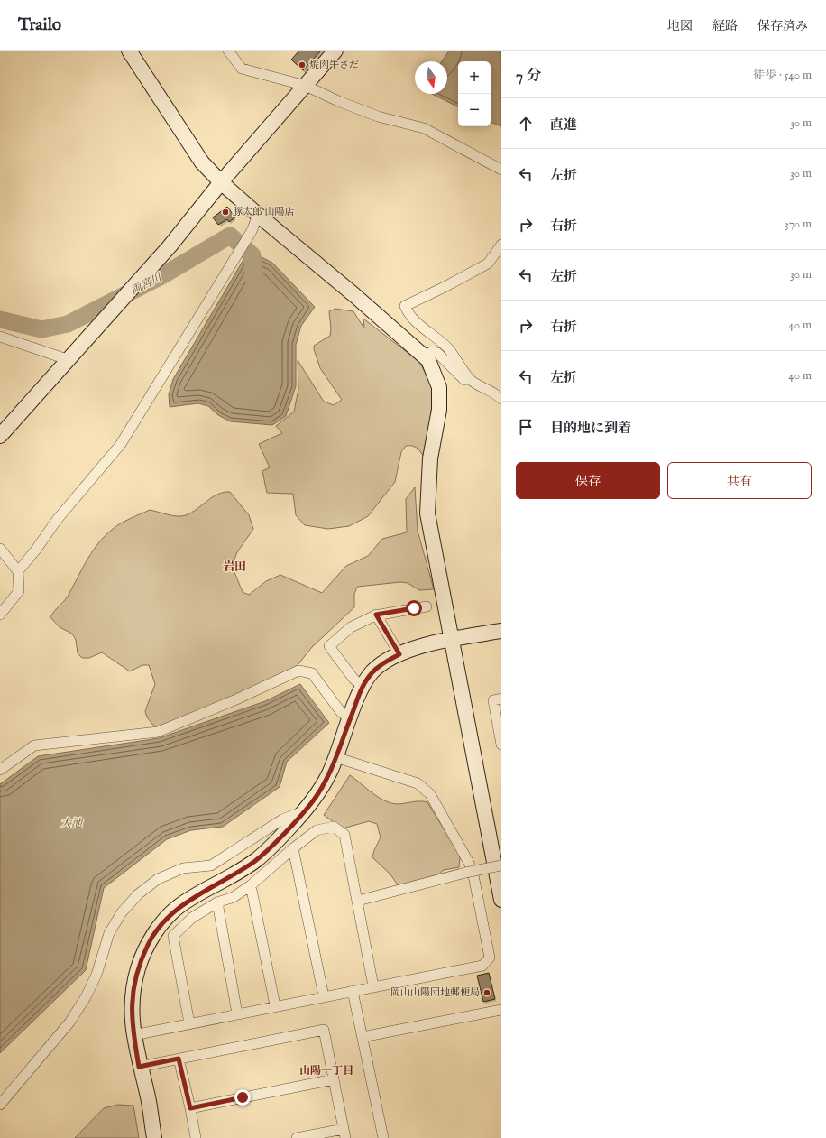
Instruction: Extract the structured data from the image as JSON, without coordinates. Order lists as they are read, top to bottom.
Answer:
{
  "districts": ["岩田", "山陽一丁目"],
  "water": ["両宮川", "大池"],
  "places": ["焼肉牛さだ", "豚太郎 山陽店", "岡山山陽団地郵便局"],
  "north": "bottom",
  "page": {
    "header": "Trailo",
    "nav": ["地図", "経路", "保存済み"],
    "heading": ["7 分", "徒歩 · 540 m"],
    "map_buttons": ["+", "−"],
    "list": [
      ["直進", "30 m"],
      ["左折", "30 m"],
      ["右折", "370 m"],
      ["左折", "30 m"],
      ["右折", "40 m"],
      ["左折", "40 m"],
      "目的地に到着"
    ],
    "buttons": ["保存", "共有"]
  }
}
